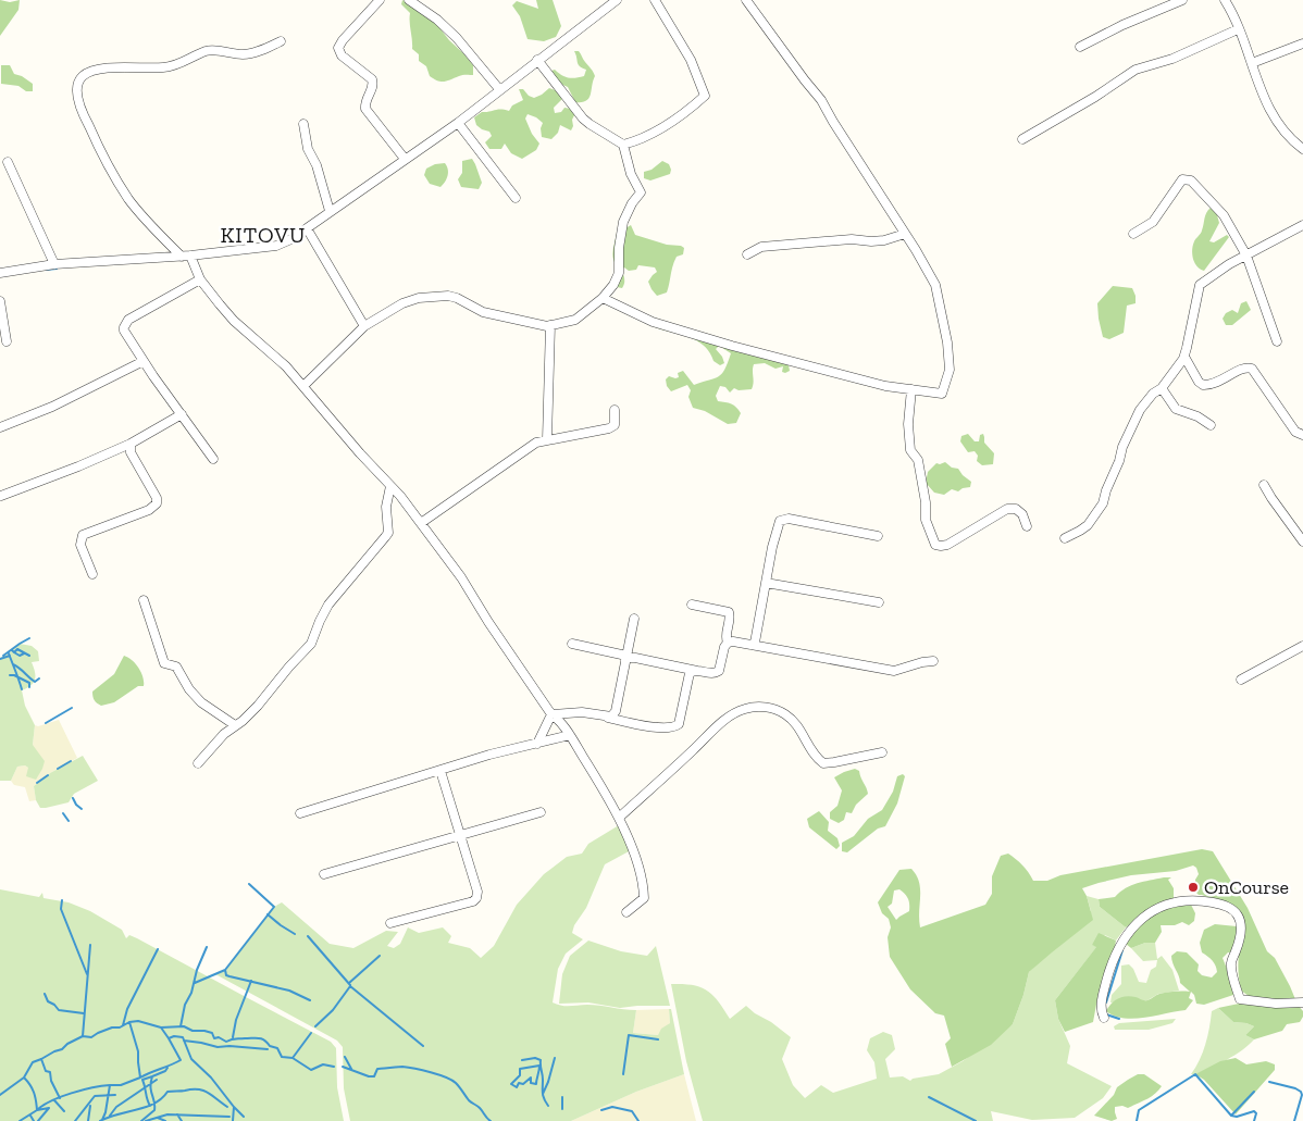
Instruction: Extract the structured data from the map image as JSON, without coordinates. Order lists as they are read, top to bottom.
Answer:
{
  "districts": ["KITOVU"],
  "places": ["OnCourse"]
}
